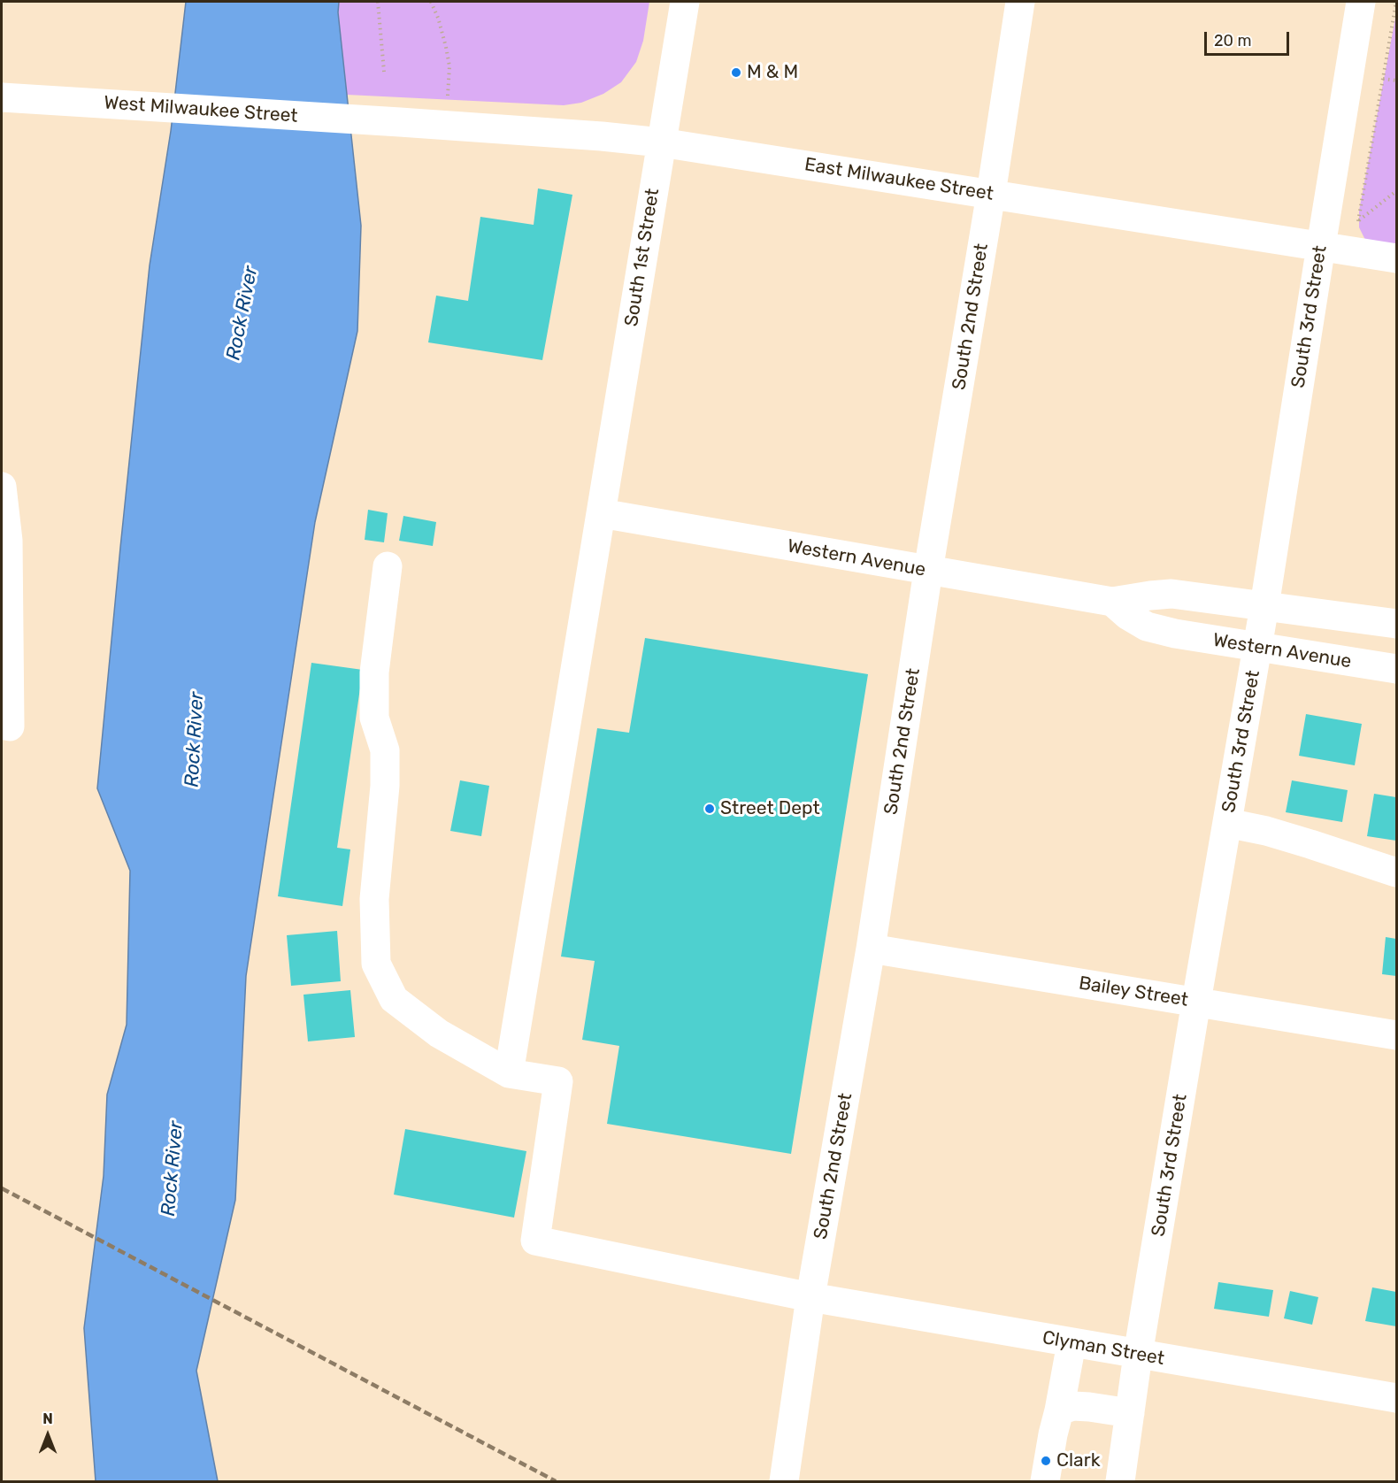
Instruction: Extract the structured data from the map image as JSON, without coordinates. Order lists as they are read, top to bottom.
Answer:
{
  "streets": {
    "street": [
      "West Milwaukee Street",
      "East Milwaukee Street",
      "South 1st Street",
      "South 2nd Street",
      "South 3rd Street",
      "Western Avenue",
      "Bailey Street",
      "Clyman Street"
    ]
  },
  "crossings": [
    ["West Milwaukee Street", "East Milwaukee Street"],
    ["East Milwaukee Street", "South 1st Street"],
    ["East Milwaukee Street", "South 2nd Street"],
    ["East Milwaukee Street", "South 3rd Street"],
    ["South 1st Street", "Western Avenue"],
    ["South 1st Street", "Clyman Street"],
    ["South 2nd Street", "Western Avenue"],
    ["South 2nd Street", "Bailey Street"],
    ["South 2nd Street", "Clyman Street"],
    ["South 3rd Street", "Western Avenue"],
    ["South 3rd Street", "Bailey Street"],
    ["South 3rd Street", "Clyman Street"]
  ],
  "water": ["Rock River"],
  "places": ["M & M", "Street Dept", "Clark"],
  "scale_bar": "20 m",
  "north": "top"
}
